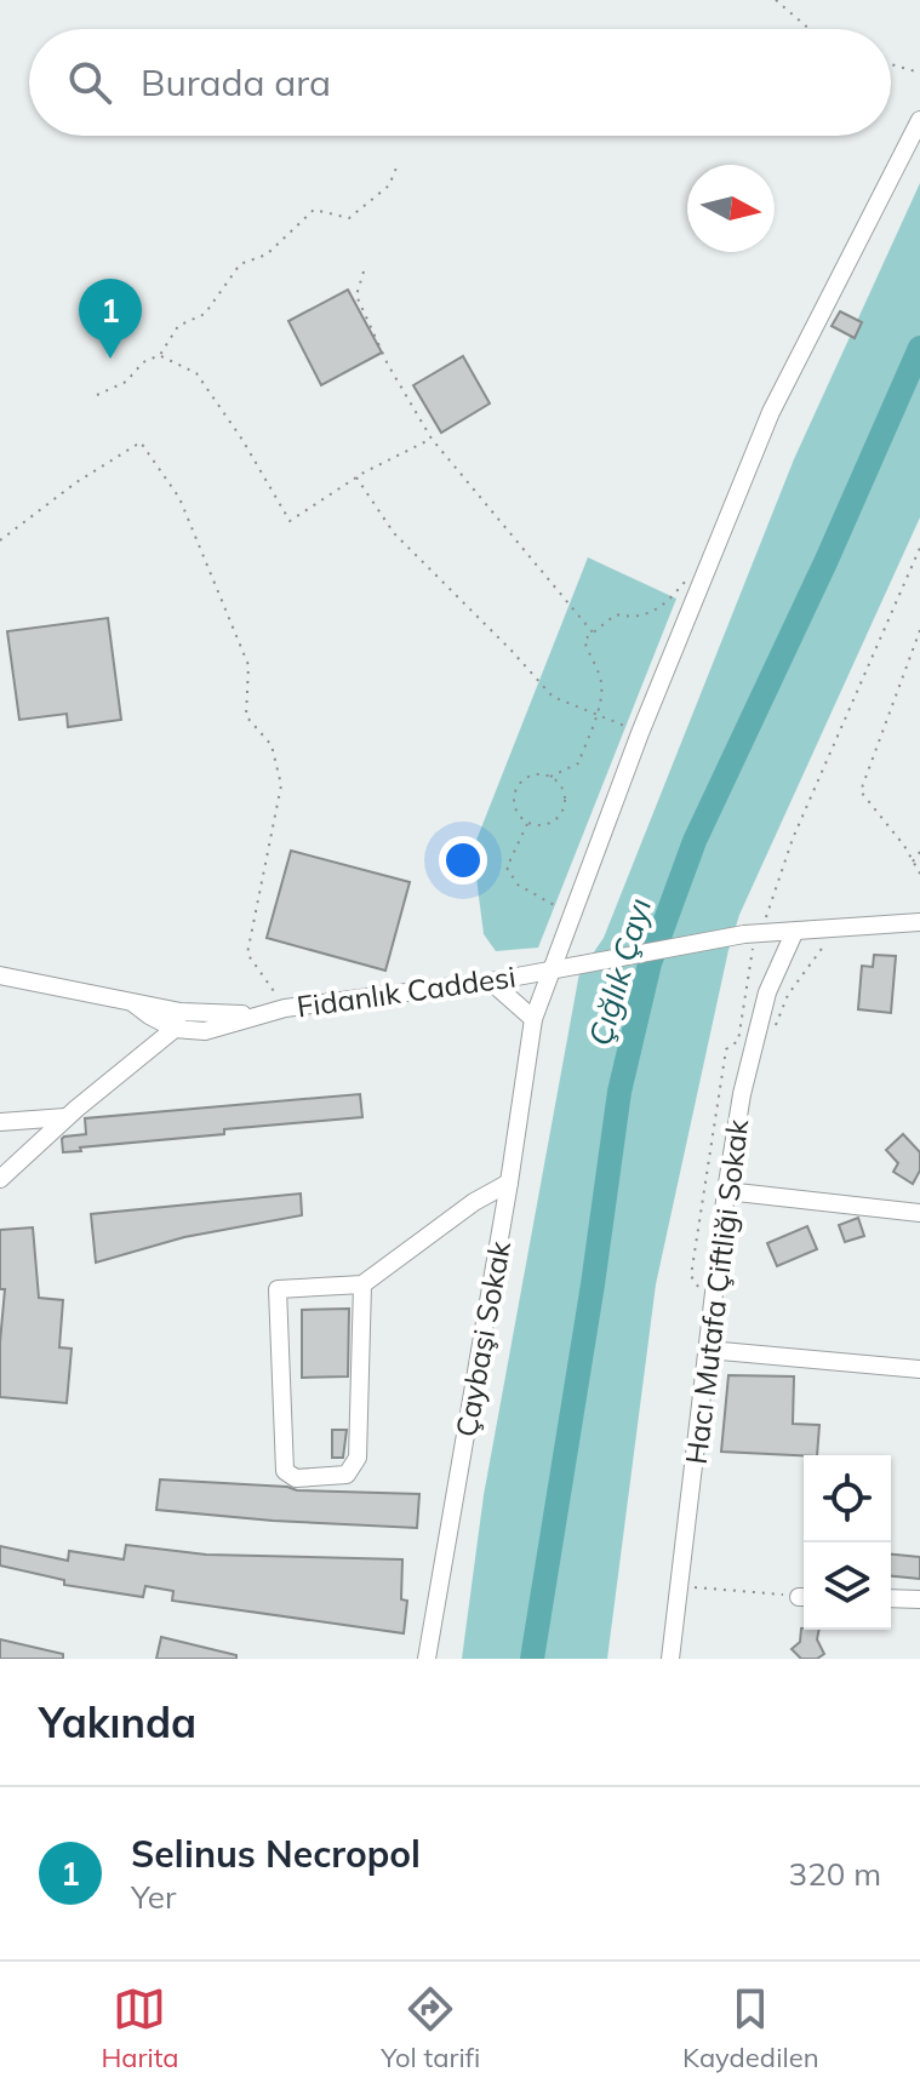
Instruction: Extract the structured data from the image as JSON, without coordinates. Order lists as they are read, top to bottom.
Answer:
{
  "streets": {
    "street": ["Fidanlık Caddesi", "Hacı Mutafa Çiftliği Sokak", "Çaybaşi Sokak"]
  },
  "crossings": [
    ["Fidanlık Caddesi", "Hacı Mutafa Çiftliği Sokak"],
    ["Fidanlık Caddesi", "Çaybaşi Sokak"]
  ],
  "water": ["Çığlık Çayı"],
  "north": "right",
  "page": {
    "search": "Burada ara",
    "pins": "1",
    "heading": "Yakında",
    "list": [
      {
        "mark": "1",
        "name": "Selinus Necropol",
        "note": "Yer",
        "value": "320 m"
      }
    ],
    "nav": ["Harita", "Yol tarifi", "Kaydedilen"]
  }
}
